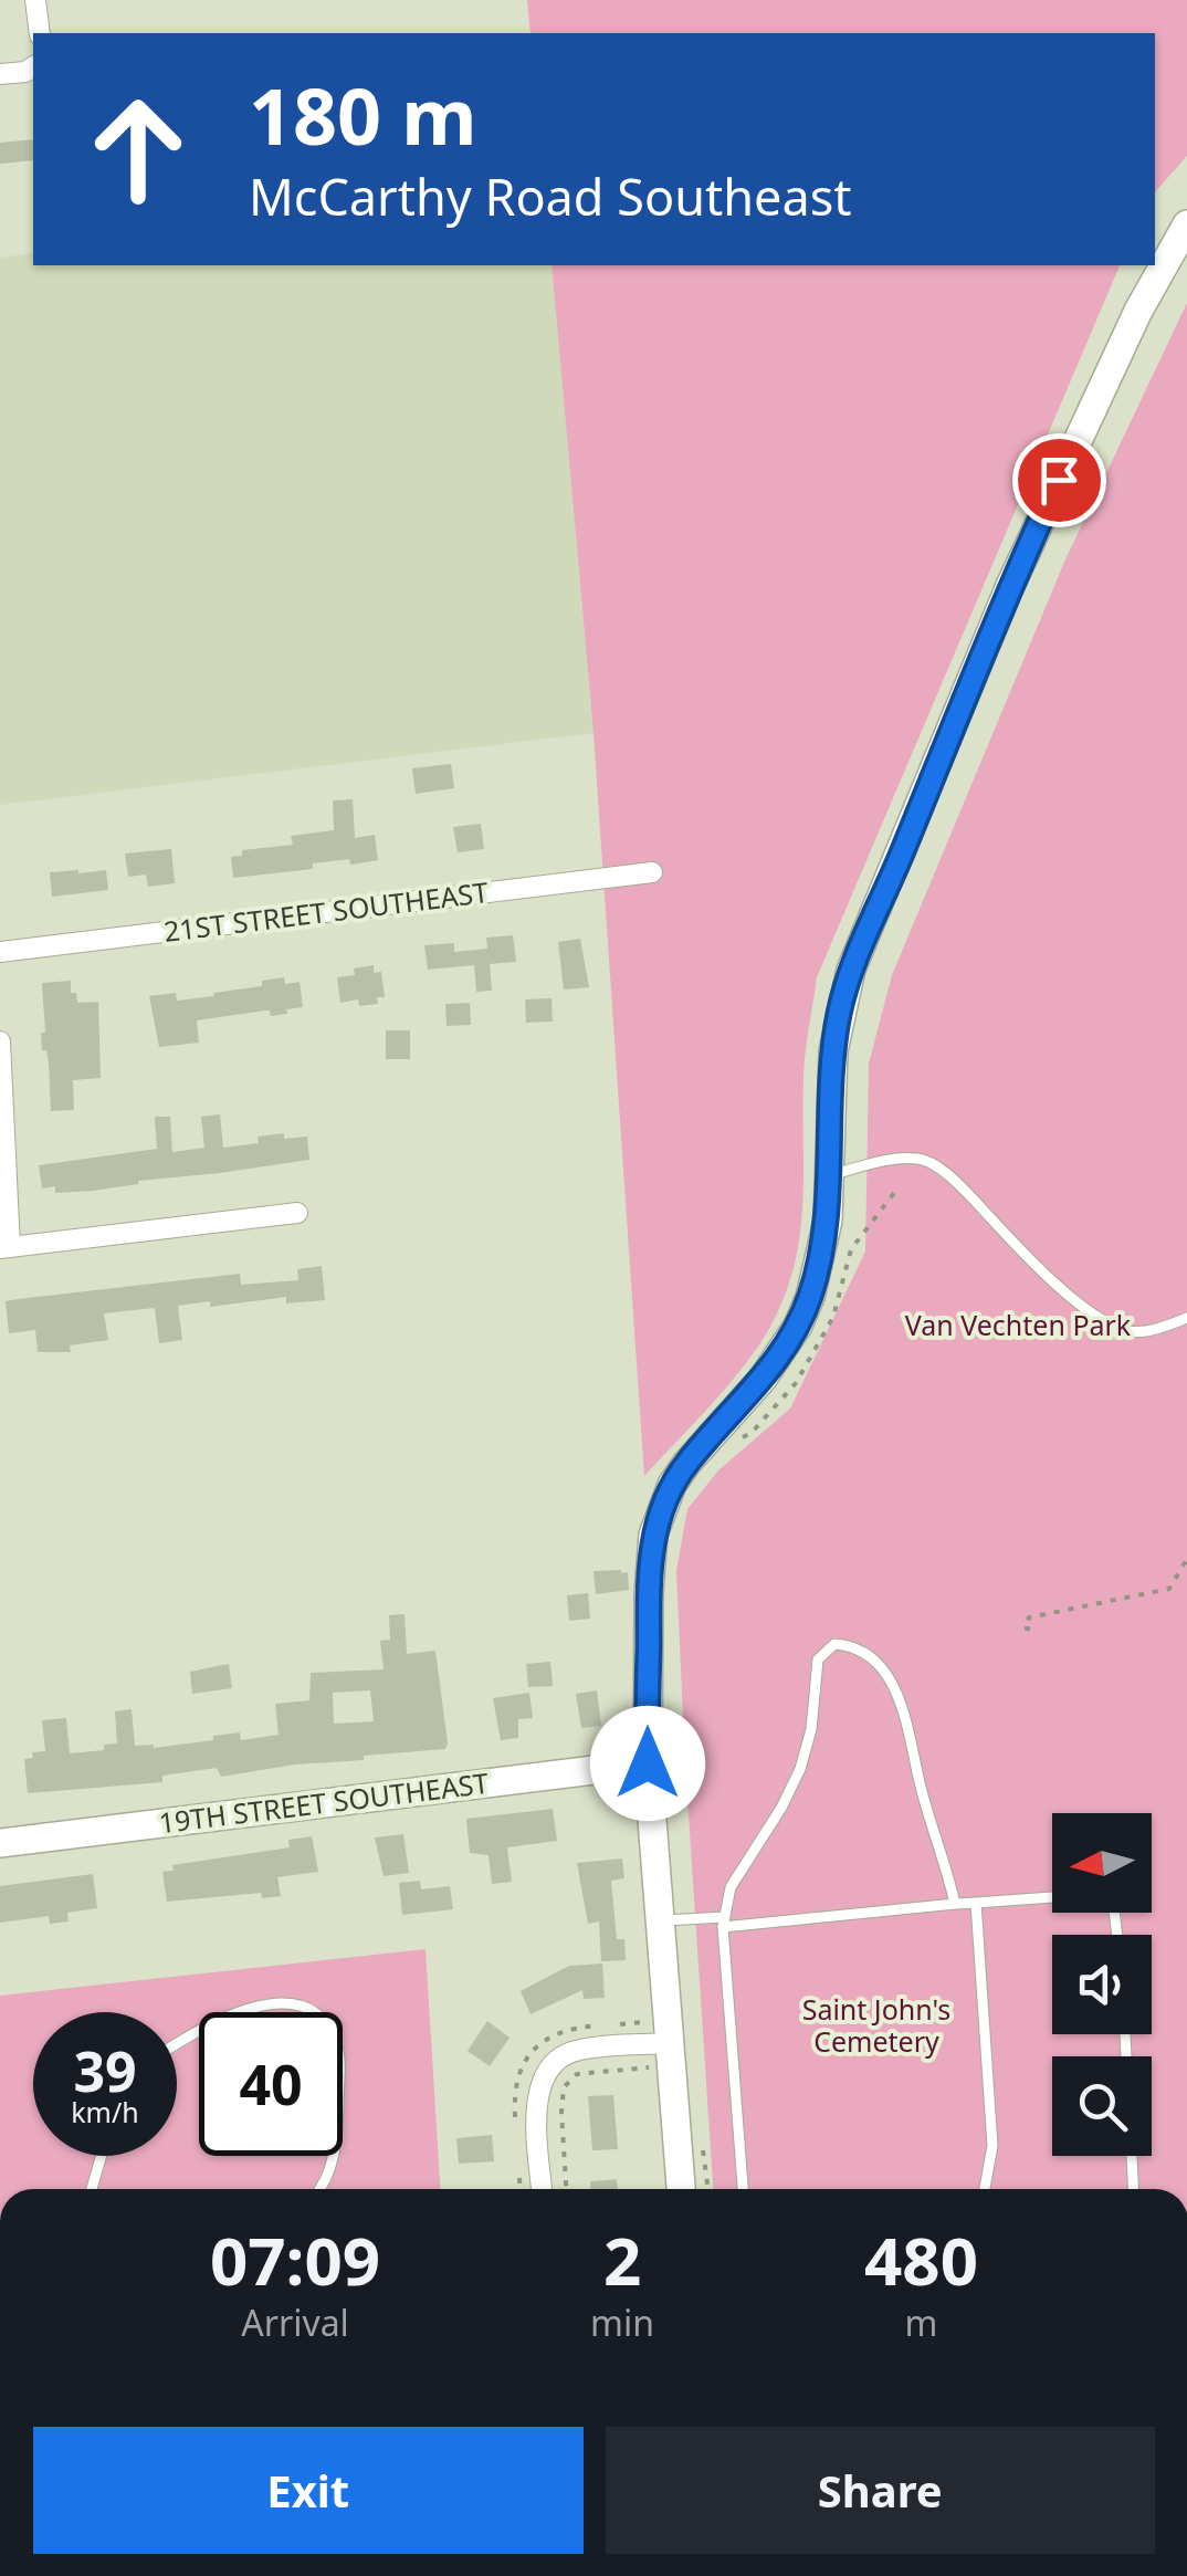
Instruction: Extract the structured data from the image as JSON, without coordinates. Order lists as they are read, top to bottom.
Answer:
{
  "streets": {
    "street": ["21ST STREET SOUTHEAST", "19TH STREET SOUTHEAST"]
  },
  "parks": ["Van Vechten Park", "Saint John's Cemetery"],
  "north": "left",
  "page": {
    "turn": ["180 m", "McCarthy Road Southeast"],
    "speed": "39 km/h",
    "limit": "40",
    "eta": [
      "07:09",
      "Arrival",
      "2",
      "min",
      "480",
      "m"
    ],
    "buttons": ["Exit", "Share"]
  }
}
